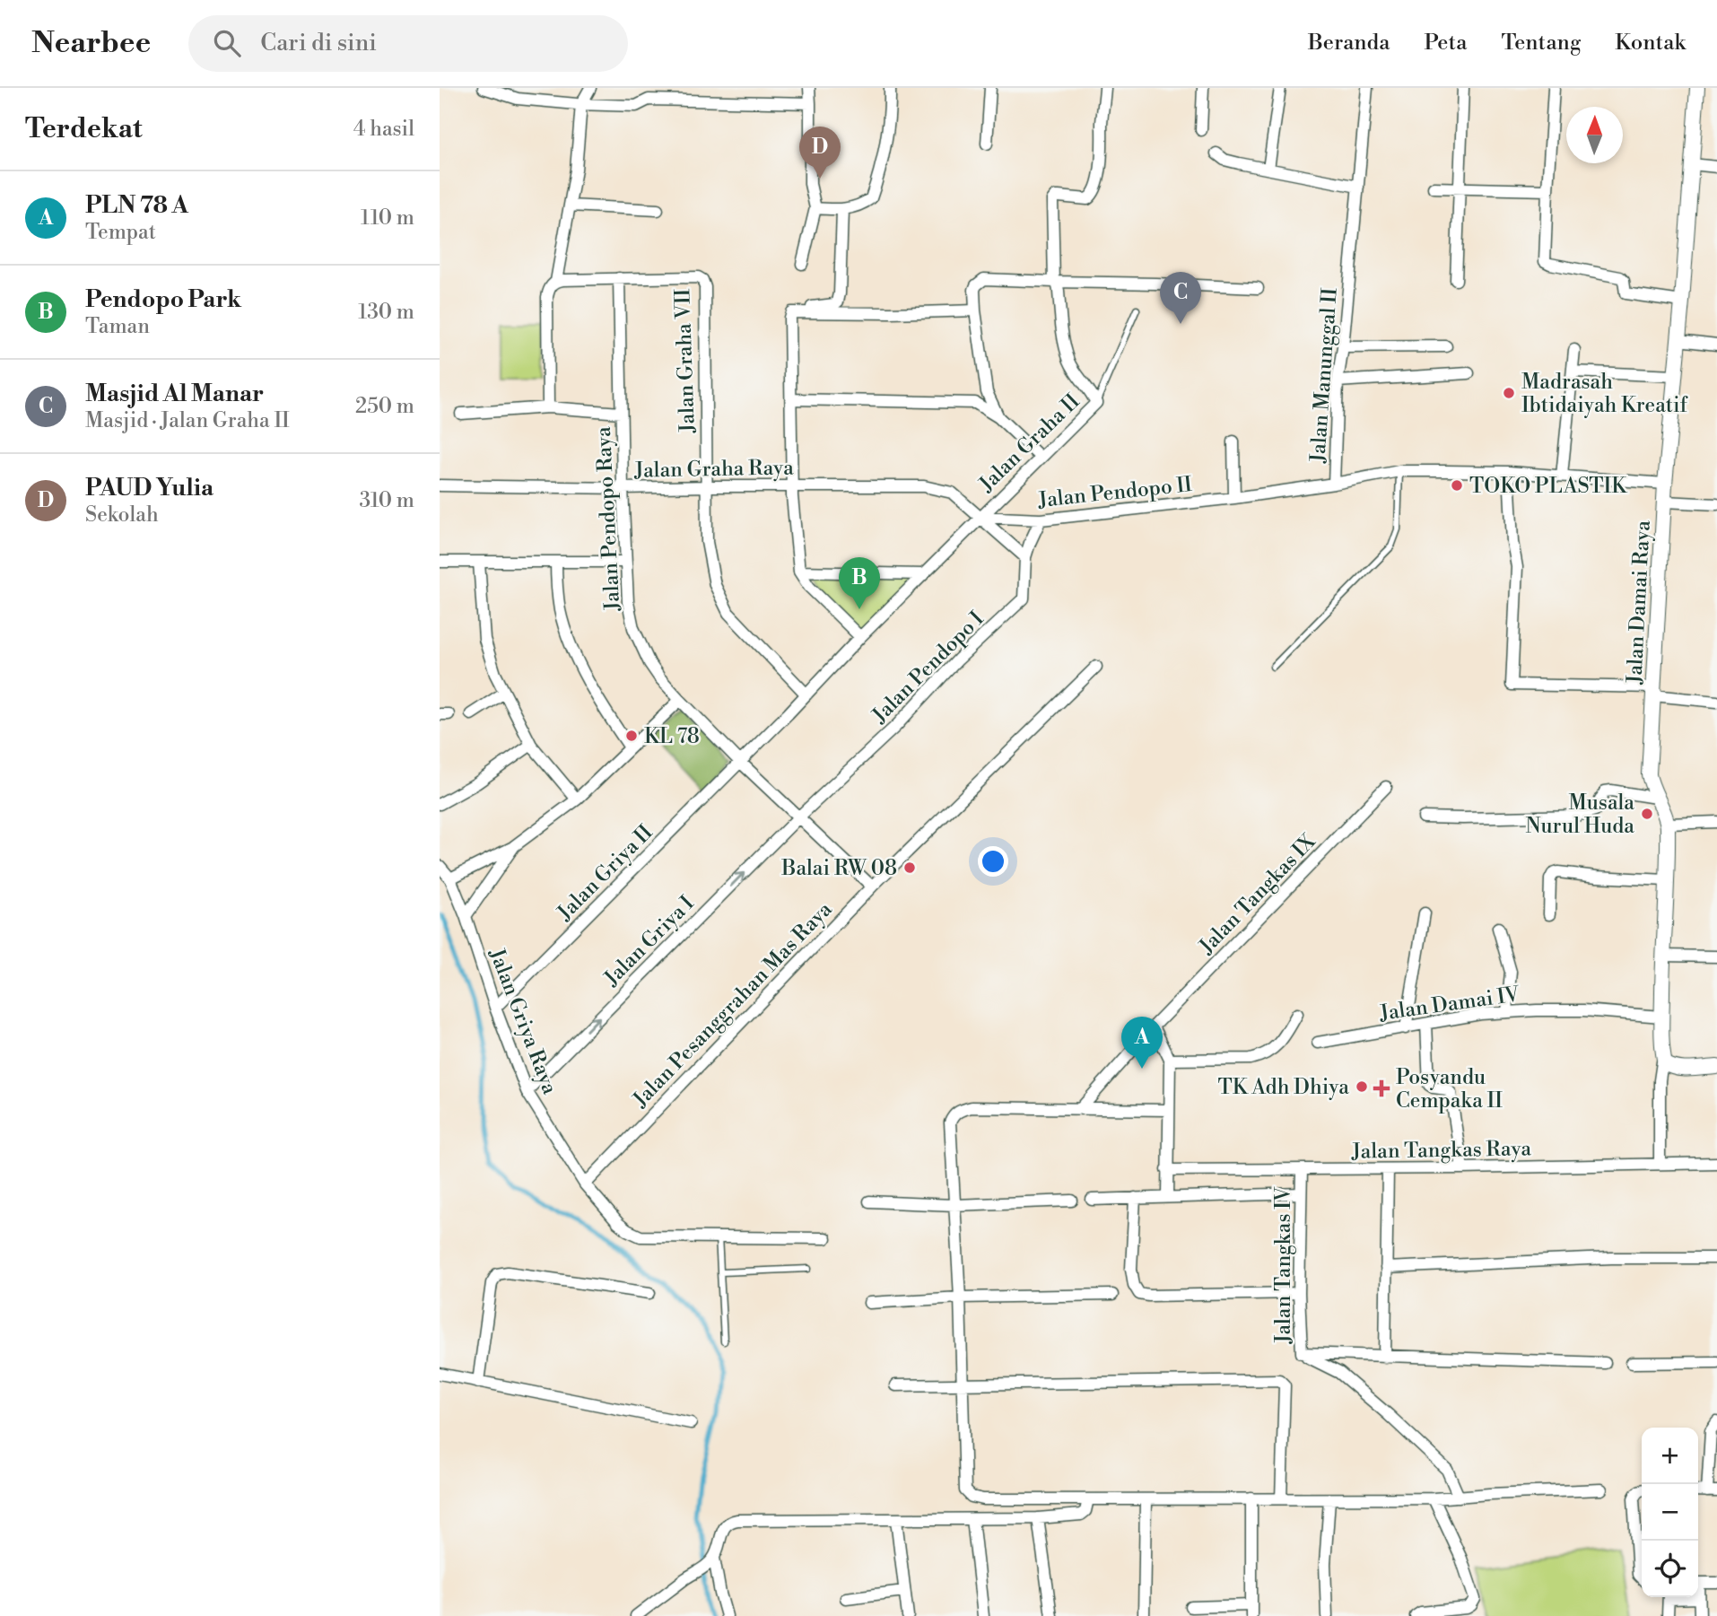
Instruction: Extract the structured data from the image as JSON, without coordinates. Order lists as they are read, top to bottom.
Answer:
{
  "streets": {
    "street": [
      "Jalan Graha VII",
      "Jalan Manunggal II",
      "Jalan Graha II",
      "Jalan Graha Raya",
      "Jalan Pendopo II",
      "Jalan Pendopo Raya",
      "Jalan Damai Raya",
      "Jalan Pendopo I",
      "Jalan Griya II",
      "Jalan Tangkas IX",
      "Jalan Griya I",
      "Jalan Damai IV",
      "Jalan Pesanggrahan Mas Raya",
      "Jalan Griya Raya",
      "Jalan Tangkas Raya",
      "Jalan Tangkas IV"
    ]
  },
  "crossings": [
    ["Jalan Graha VII", "Jalan Graha Raya"],
    ["Jalan Graha VII", "Jalan Pendopo Raya"],
    ["Jalan Manunggal II", "Jalan Pendopo II"],
    ["Jalan Manunggal II", "Jalan Damai Raya"],
    ["Jalan Graha II", "Jalan Graha Raya"],
    ["Jalan Graha II", "Jalan Pendopo II"],
    ["Jalan Graha Raya", "Jalan Pendopo II"],
    ["Jalan Graha Raya", "Jalan Pendopo Raya"],
    ["Jalan Graha Raya", "Jalan Pendopo I"],
    ["Jalan Pendopo II", "Jalan Pendopo I"],
    ["Jalan Pendopo Raya", "Jalan Pendopo I"],
    ["Jalan Pendopo Raya", "Jalan Griya II"],
    ["Jalan Pendopo Raya", "Jalan Griya I"],
    ["Jalan Pendopo Raya", "Jalan Pesanggrahan Mas Raya"],
    ["Jalan Damai Raya", "Jalan Damai IV"],
    ["Jalan Pendopo I", "Jalan Griya I"],
    ["Jalan Griya II", "Jalan Griya Raya"],
    ["Jalan Griya I", "Jalan Griya Raya"],
    ["Jalan Pesanggrahan Mas Raya", "Jalan Griya Raya"],
    ["Jalan Tangkas Raya", "Jalan Tangkas IV"]
  ],
  "one_way": ["Jalan Griya I"],
  "places": {
    "other": [
      "Madrasah Ibtidaiyah Kreatif",
      "TOKO PLASTIK",
      "KL 78",
      "Musala Nurul Huda",
      "Balai RW 08",
      "TK Adh Dhiya"
    ],
    "health": ["Posyandu Cempaka II"]
  },
  "north": "top",
  "page": {
    "header": "Nearbee",
    "search": "Cari di sini",
    "nav": [
      "Beranda",
      "Peta",
      "Tentang",
      "Kontak"
    ],
    "heading": ["Terdekat", "4 hasil"],
    "pins": [
      "D",
      "C",
      "B",
      "A"
    ],
    "list": [
      {
        "mark": "A",
        "name": "PLN 78 A",
        "note": "Tempat",
        "value": "110 m"
      },
      {
        "mark": "B",
        "name": "Pendopo Park",
        "note": "Taman",
        "value": "130 m"
      },
      {
        "mark": "C",
        "name": "Masjid Al Manar",
        "note": "Masjid · Jalan Graha II",
        "value": "250 m"
      },
      {
        "mark": "D",
        "name": "PAUD Yulia",
        "note": "Sekolah",
        "value": "310 m"
      }
    ],
    "map_buttons": ["+", "−"]
  }
}
